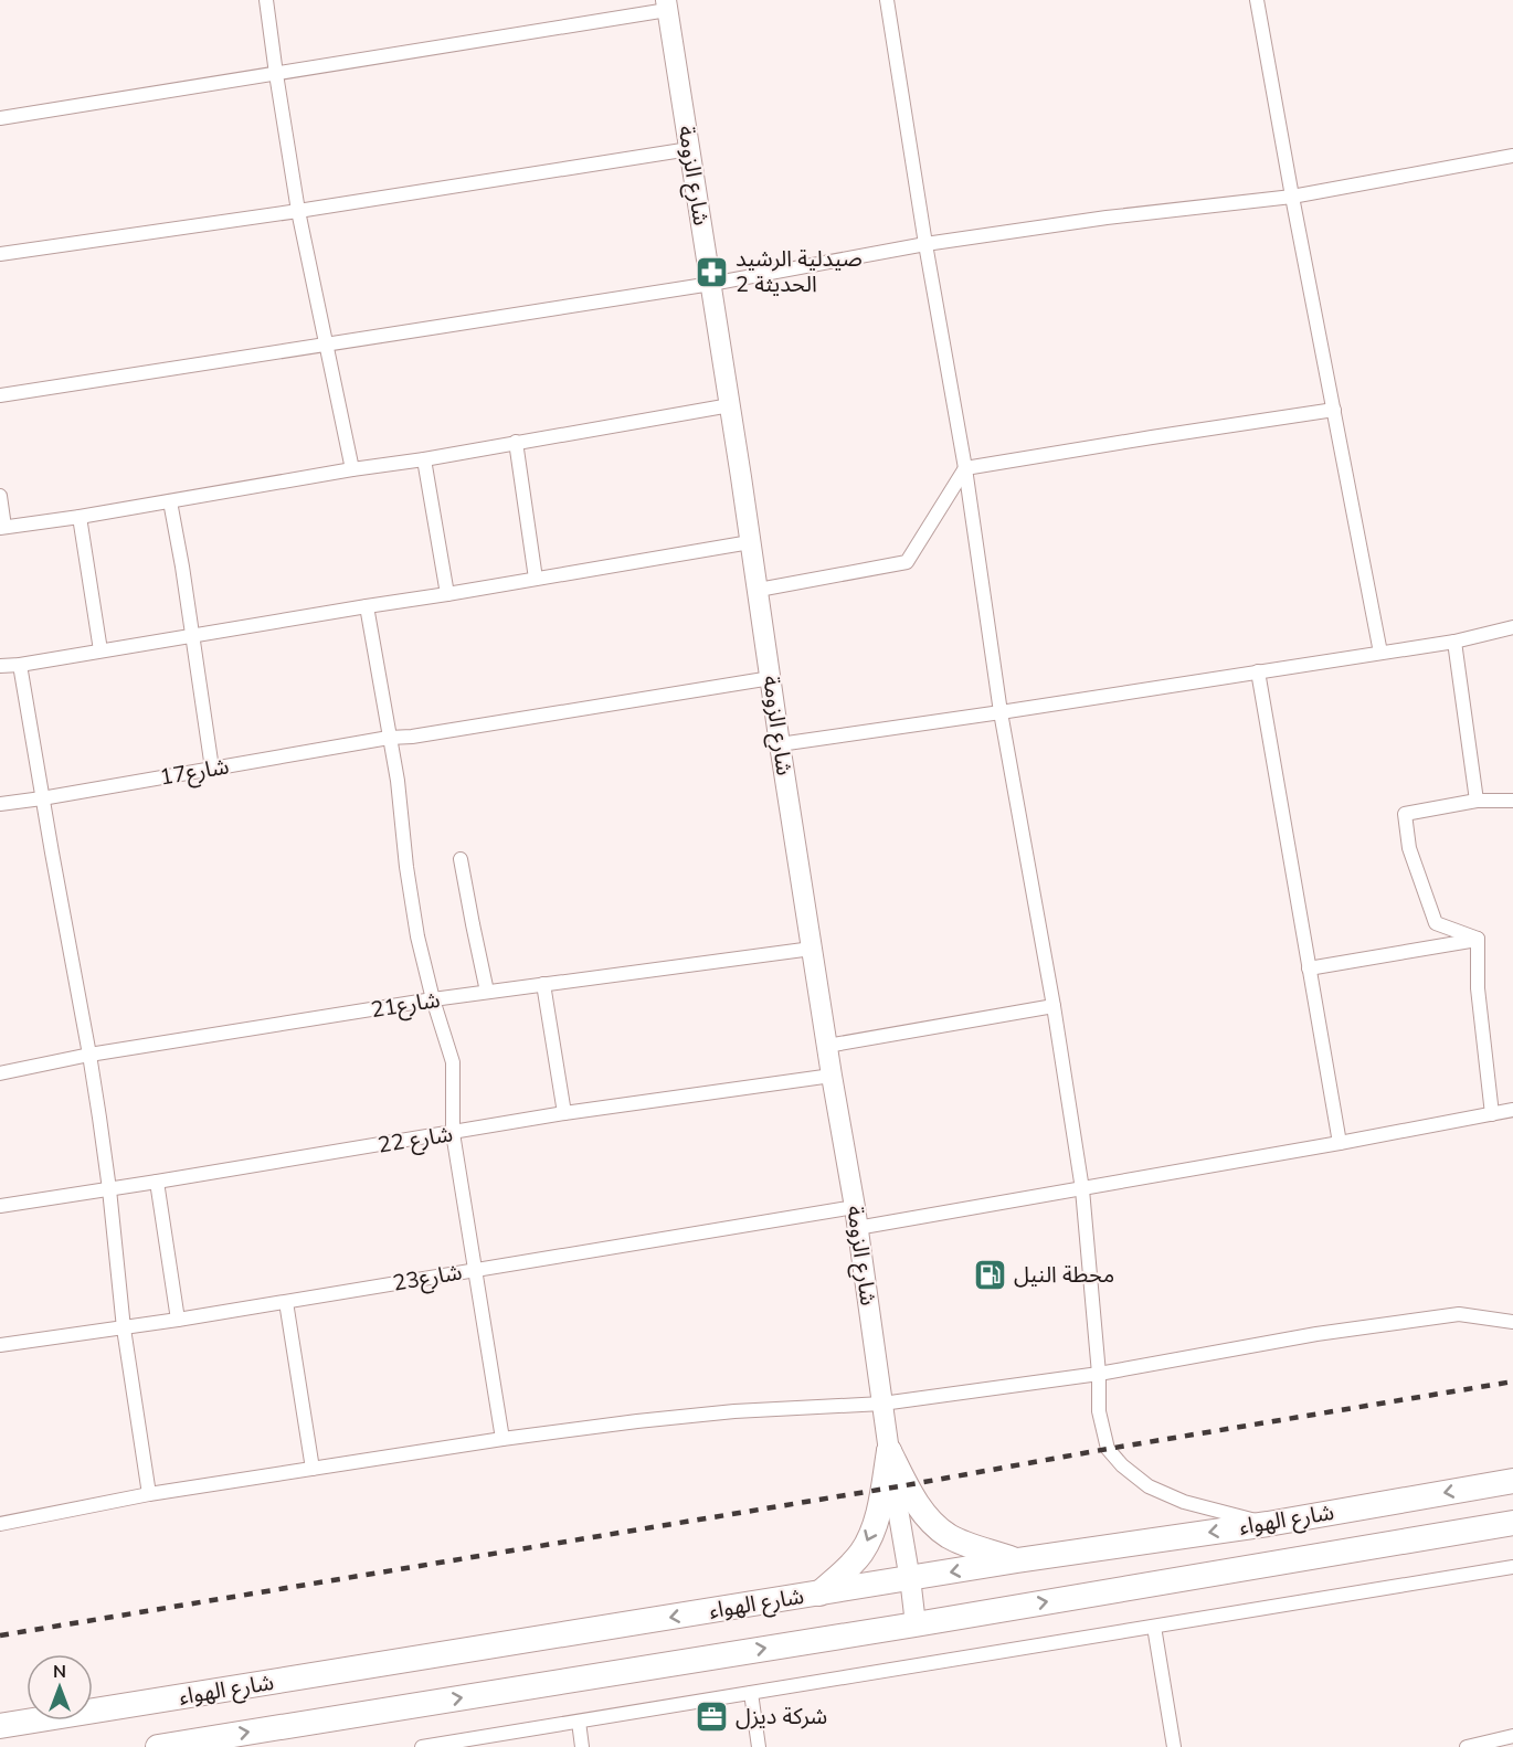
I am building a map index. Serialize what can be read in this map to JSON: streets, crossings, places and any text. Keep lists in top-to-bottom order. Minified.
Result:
{"streets":{"highway":["شارع الهواء"],"street":["شارع الزومة","شارع17","شارع21","شارع 22","شارع23"]},"crossings":[["شارع الزومة","شارع17"],["شارع الزومة","شارع21"],["شارع الزومة","شارع 22"],["شارع الزومة","شارع23"],["شارع الزومة","شارع الهواء"]],"places":{"pharmacy":["صيدلية الرشيد الحديثة 2"],"fuel station":["محطة النيل"],"office":["شركة ديزل"]},"north":"top"}
